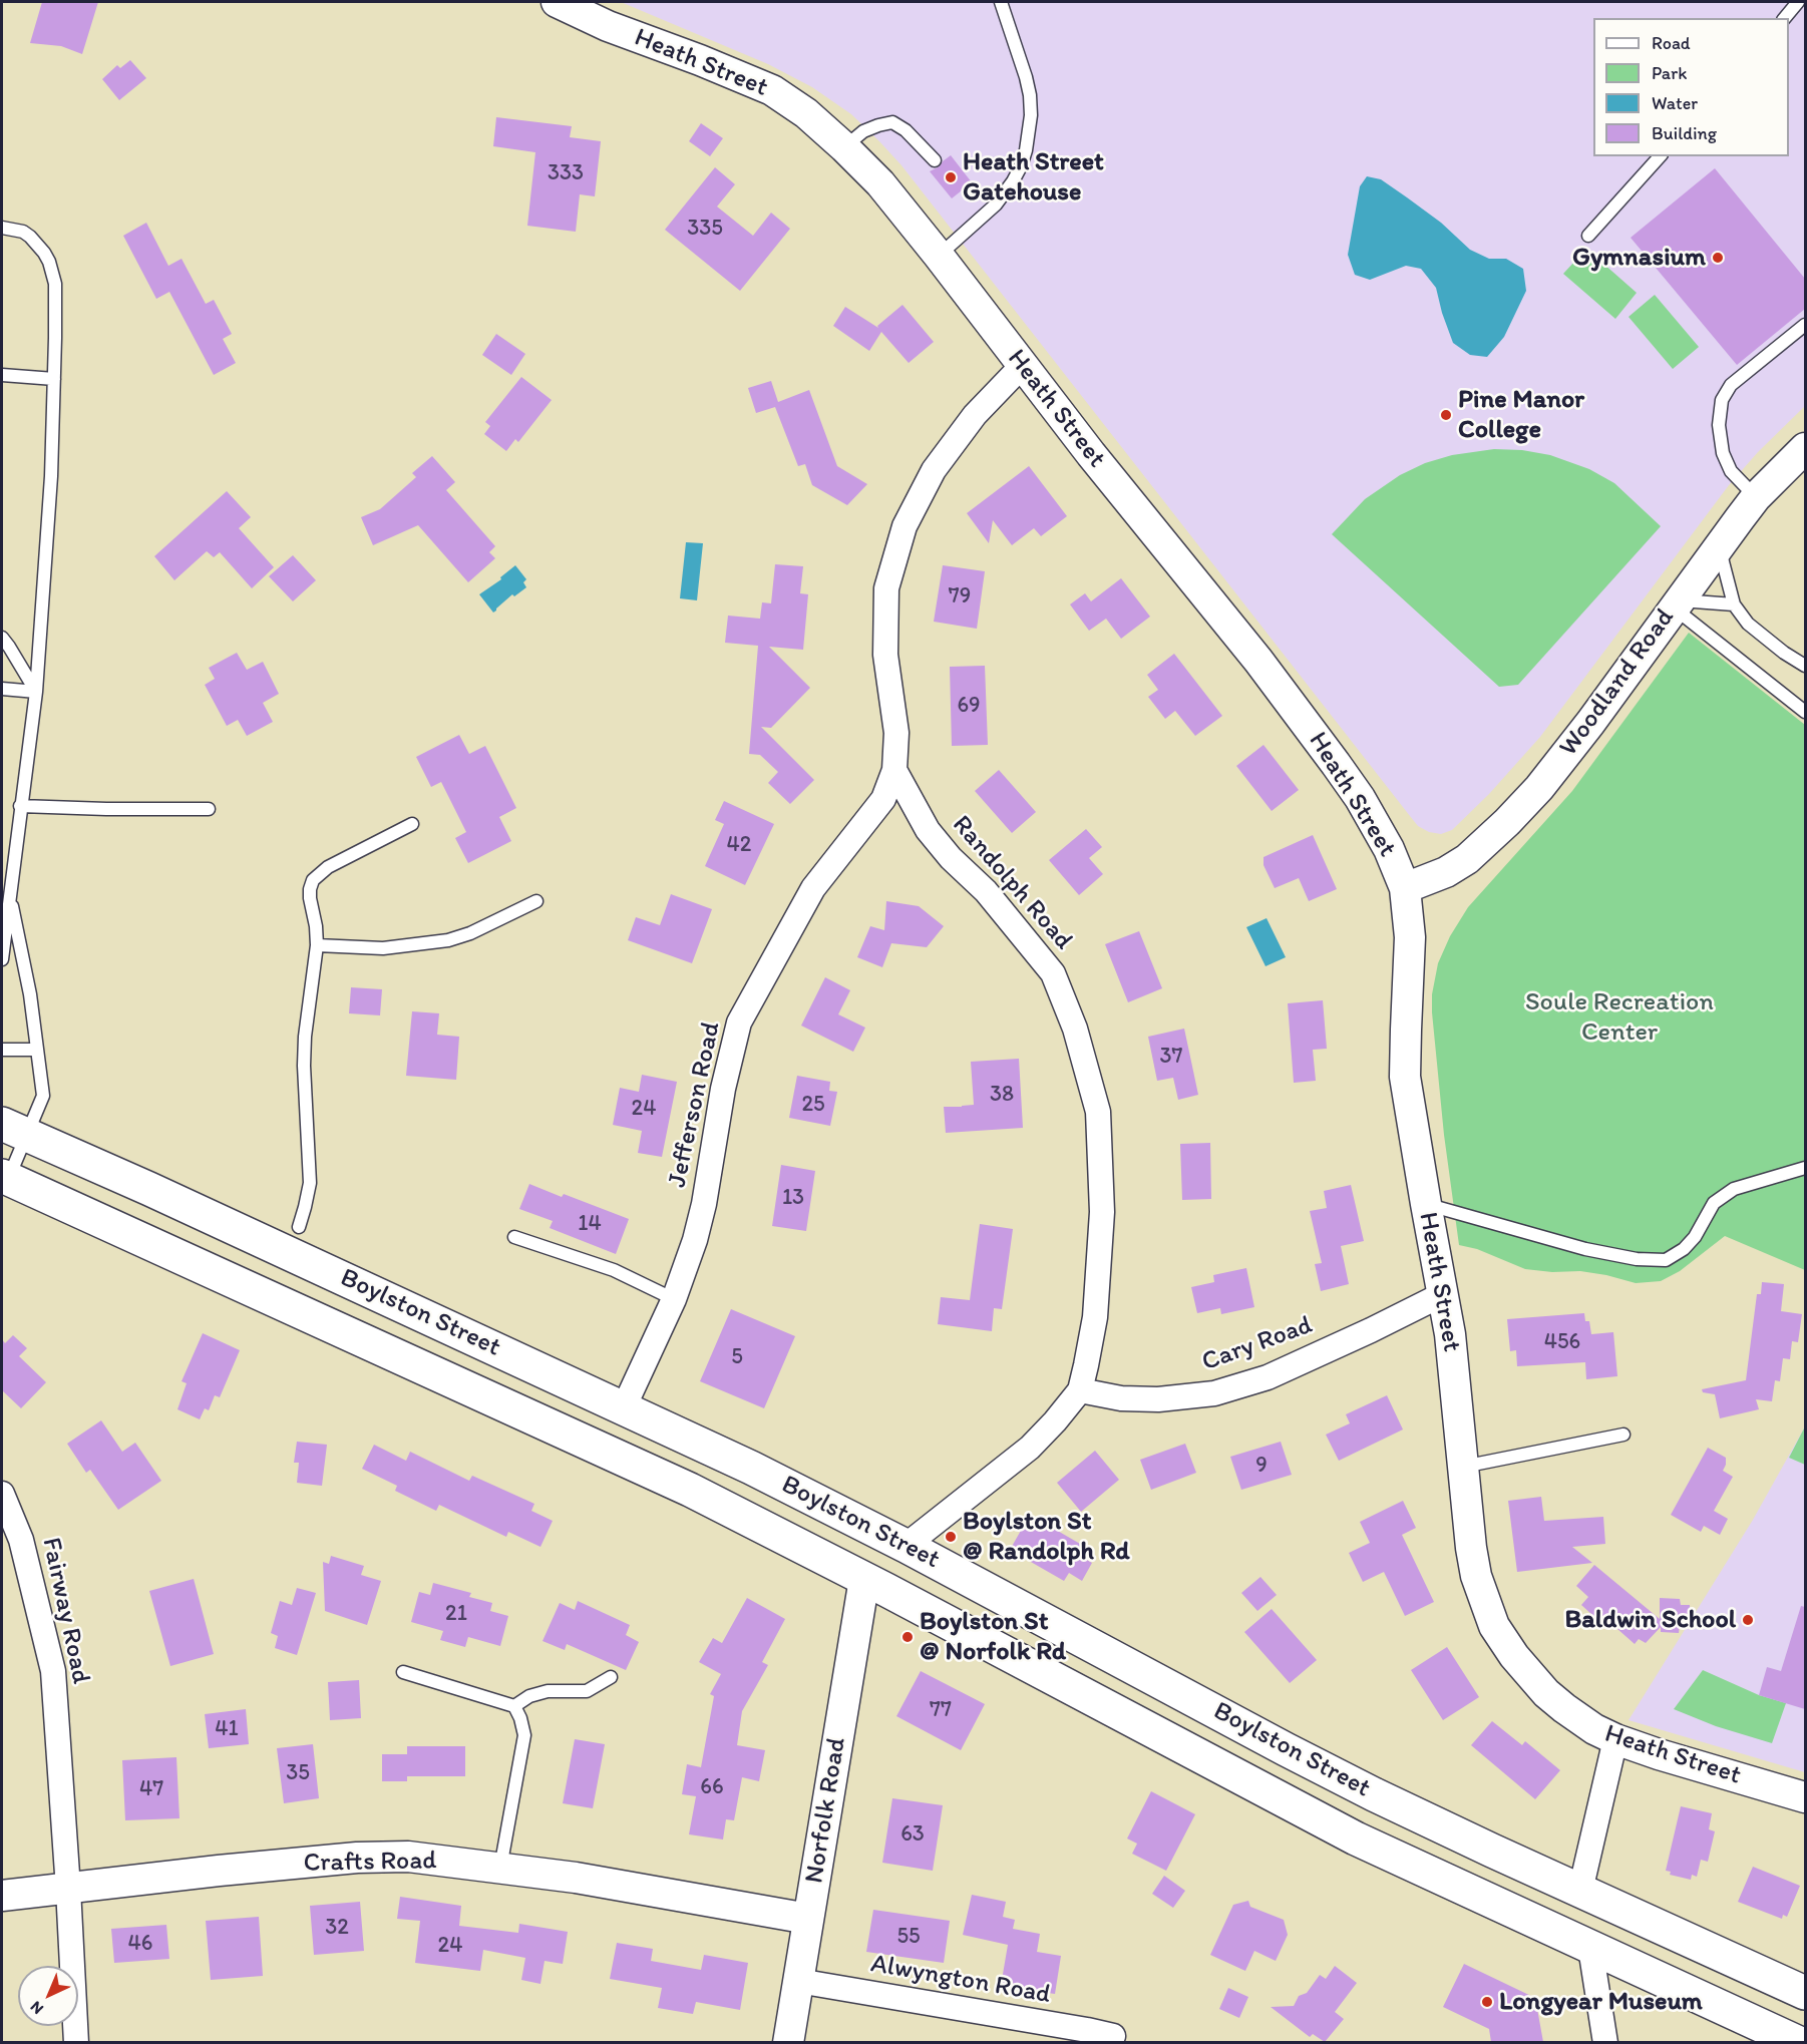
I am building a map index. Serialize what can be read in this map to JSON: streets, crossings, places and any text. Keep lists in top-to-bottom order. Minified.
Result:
{"streets":{"highway":["Boylston Street"],"street":["Heath Street","Woodland Road","Randolph Road","Jefferson Road","Cary Road","Fairway Road","Norfolk Road","Crafts Road","Alwyngton Road"]},"crossings":[["Heath Street","Woodland Road"],["Heath Street","Cary Road"],["Randolph Road","Jefferson Road"],["Randolph Road","Boylston Street"],["Randolph Road","Cary Road"],["Jefferson Road","Boylston Street"],["Boylston Street","Norfolk Road"],["Fairway Road","Crafts Road"],["Norfolk Road","Crafts Road"],["Norfolk Road","Alwyngton Road"]],"parks":["Soule Recreation Center"],"places":["Heath Street Gatehouse","Gymnasium","Pine Manor College","Boylston St @ Randolph Rd","Baldwin School","Boylston St @ Norfolk Rd","Longyear Museum"],"house_numbers":["333","335","79","69","42","37","38","25","24","13","14","456","5","9","21","77","41","35","66","47","63","32","55","46","24"],"legend":["Road","Park","Water","Building"],"north":"bottom left"}
